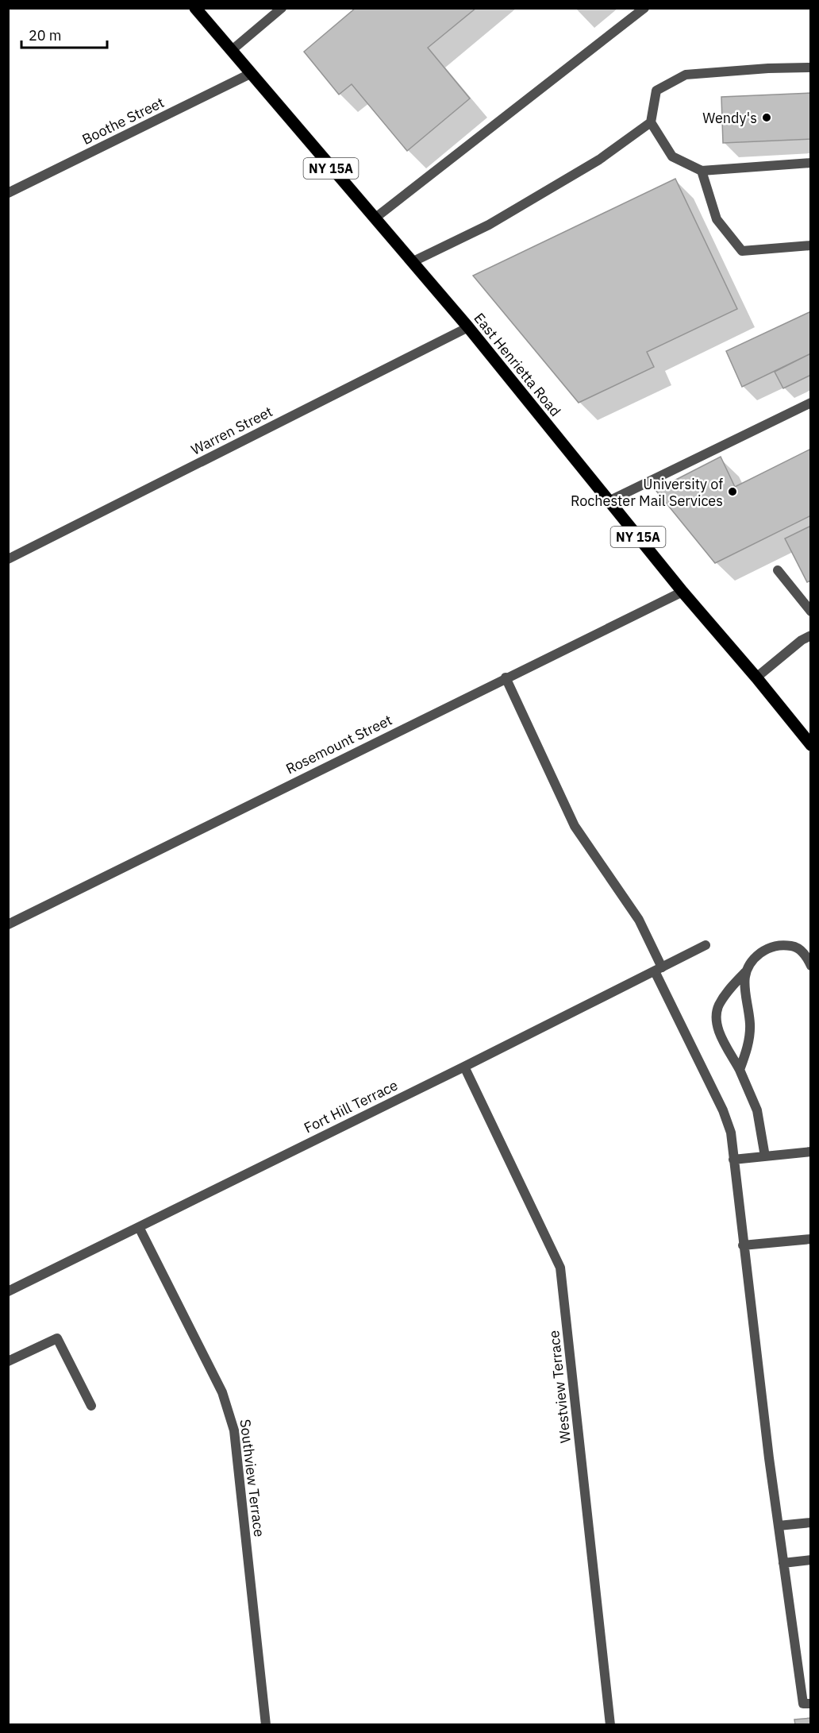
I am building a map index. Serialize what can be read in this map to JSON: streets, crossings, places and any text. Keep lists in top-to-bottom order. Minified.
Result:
{"streets":{"main road":["NY 15A","East Henrietta Road"],"street":["Boothe Street","Warren Street","Rosemount Street","Fort Hill Terrace","Westview Terrace","Southview Terrace"]},"crossings":[["Boothe Street","East Henrietta Road"],["East Henrietta Road","Warren Street"],["East Henrietta Road","Rosemount Street"],["Fort Hill Terrace","Westview Terrace"],["Fort Hill Terrace","Southview Terrace"]],"places":["Wendy's","University of Rochester Mail Services"],"scale_bar":"20 m"}
